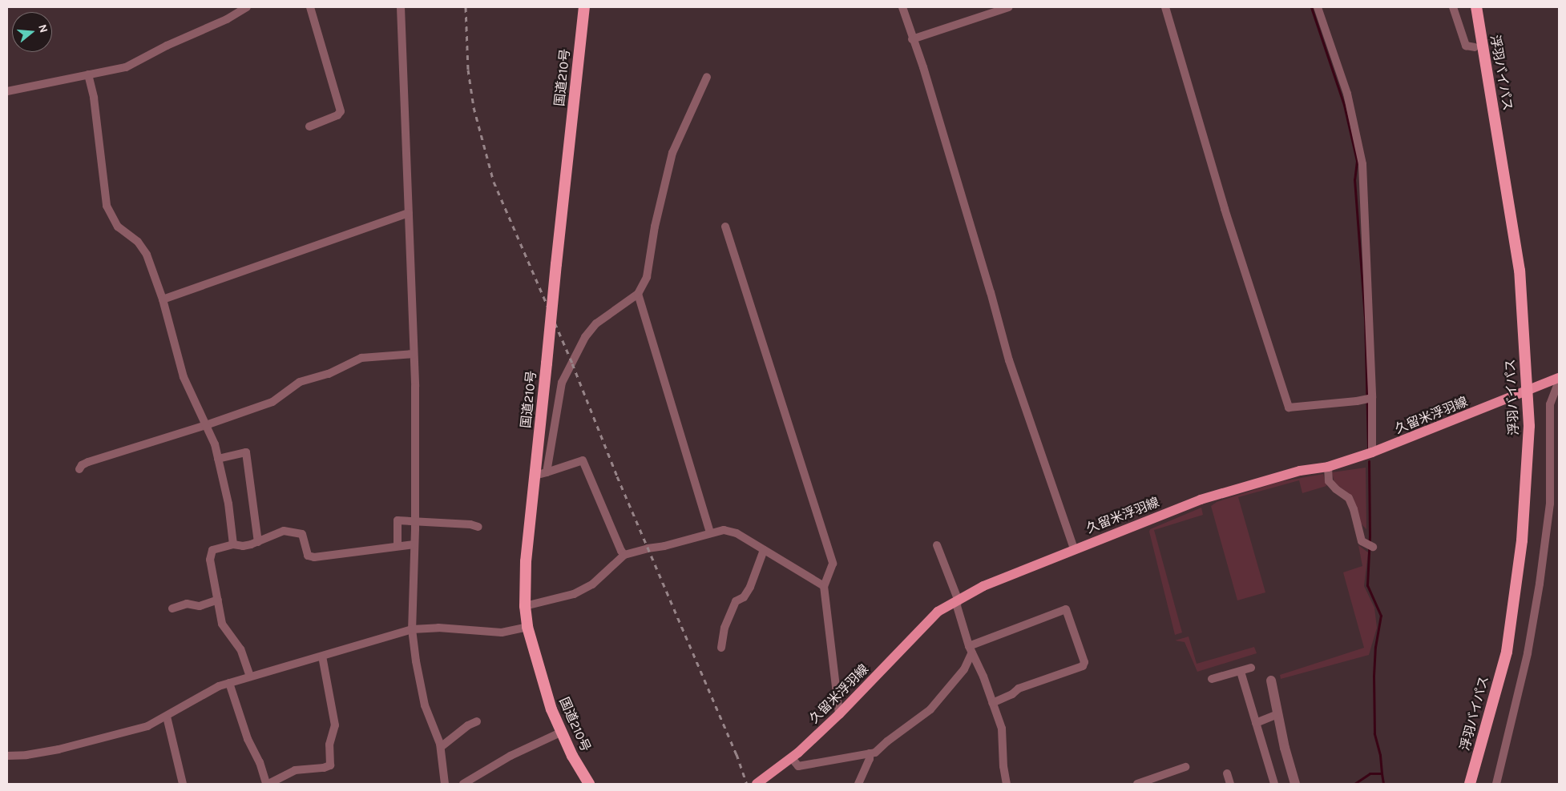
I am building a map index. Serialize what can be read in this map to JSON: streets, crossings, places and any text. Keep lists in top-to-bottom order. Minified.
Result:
{"streets":{"highway":["浮羽バイパス","国道210号"],"main road":["久留米浮羽線"]},"crossings":[["浮羽バイパス","久留米浮羽線"]],"north":"right"}
